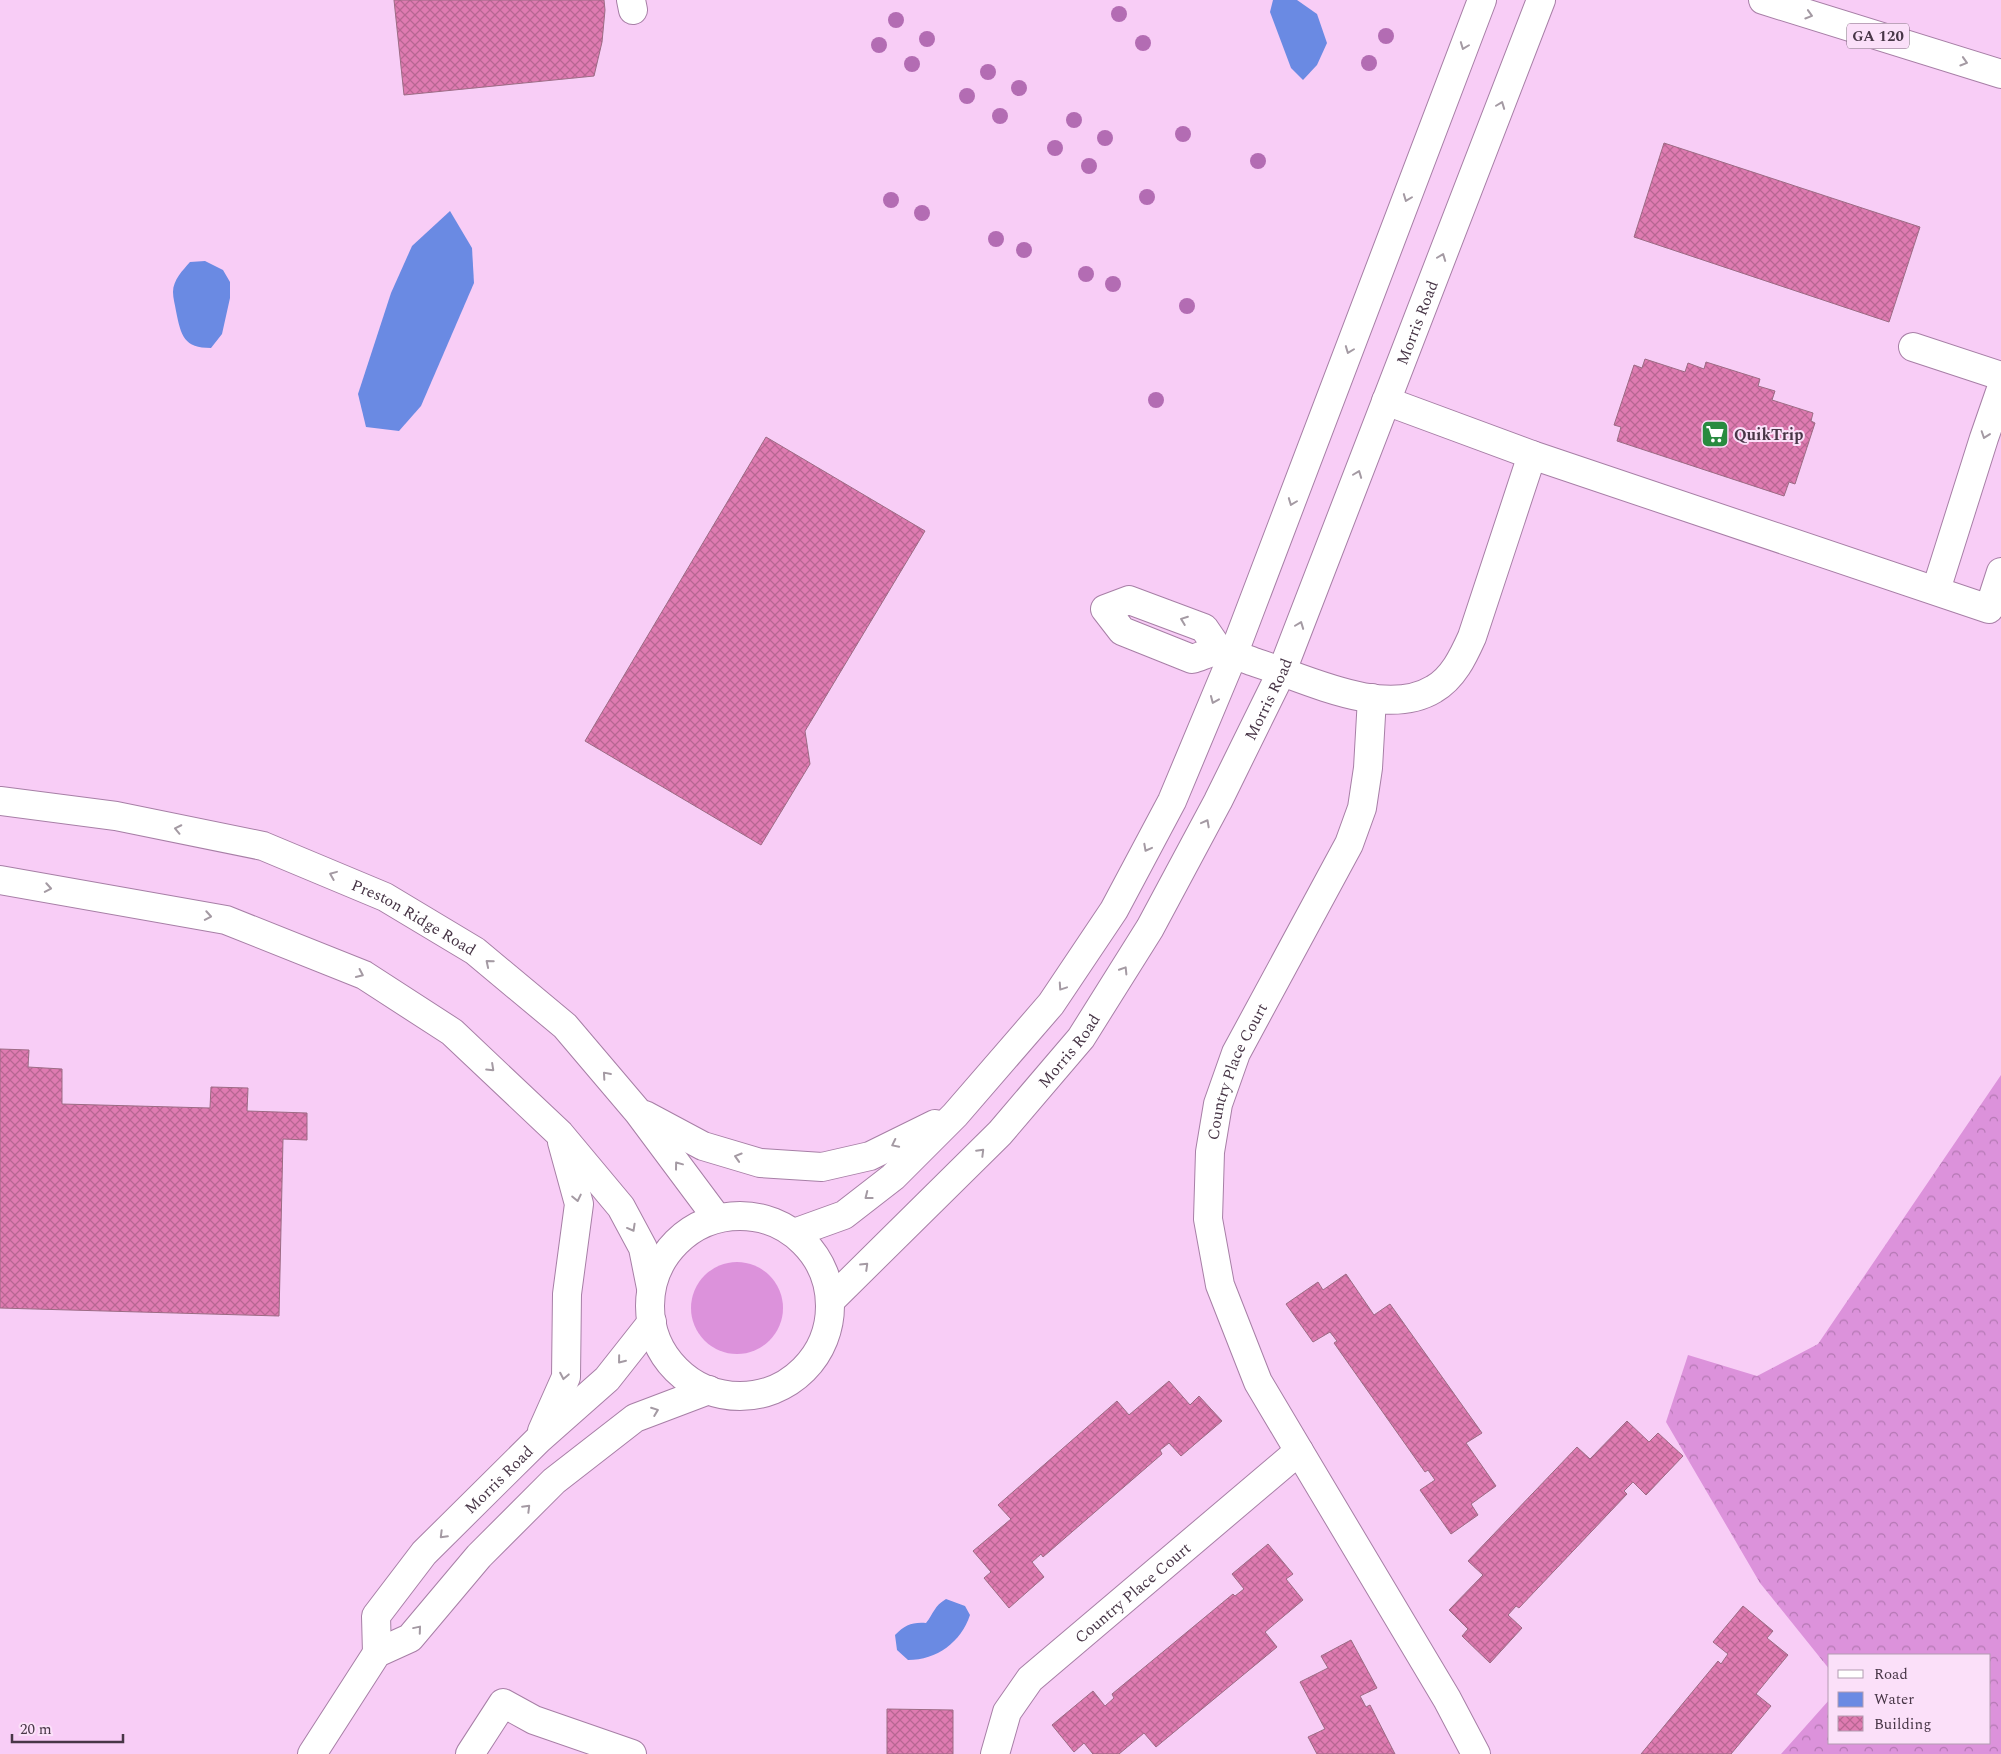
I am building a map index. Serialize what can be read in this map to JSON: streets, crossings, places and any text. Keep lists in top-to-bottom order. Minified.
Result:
{"streets":{"main road":["GA 120","Morris Road","Preston Ridge Road","Country Place Court"]},"places":{"supermarket":["QuikTrip"]},"legend":["Road","Water","Building"],"scale_bar":"20 m"}
